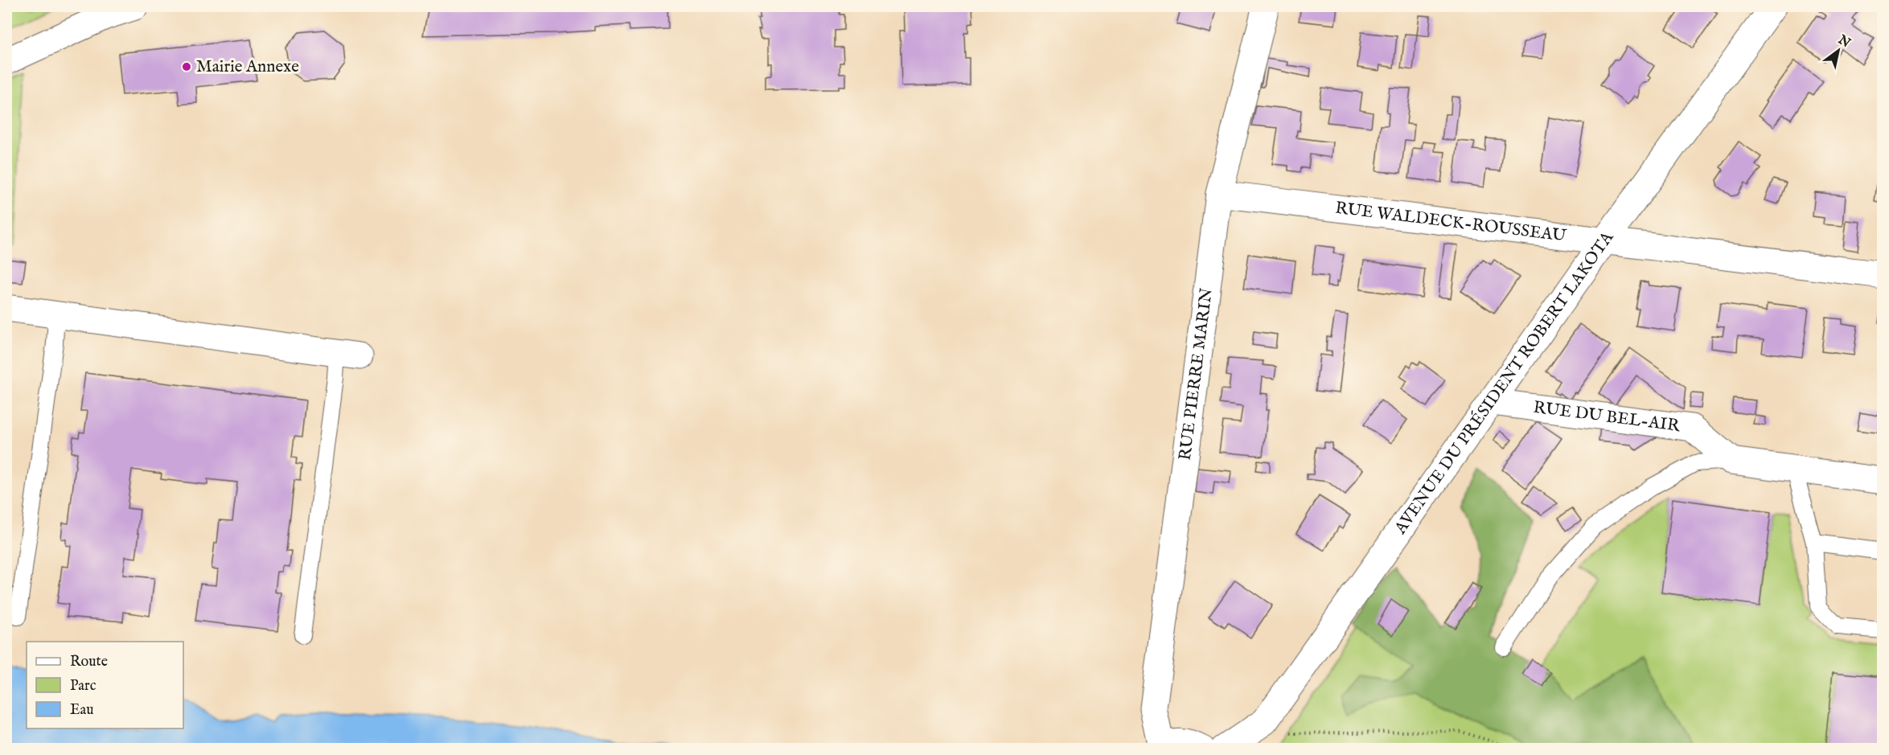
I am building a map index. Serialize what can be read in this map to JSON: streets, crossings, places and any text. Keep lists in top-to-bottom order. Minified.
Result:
{"streets":{"street":["RUE WALDECK-ROUSSEAU","RUE PIERRE MARIN","AVENUE DU PRÉSIDENT ROBERT LAKOTA","RUE DU BEL-AIR"]},"crossings":[["RUE WALDECK-ROUSSEAU","RUE PIERRE MARIN"],["RUE WALDECK-ROUSSEAU","AVENUE DU PRÉSIDENT ROBERT LAKOTA"],["AVENUE DU PRÉSIDENT ROBERT LAKOTA","RUE DU BEL-AIR"]],"places":["Mairie Annexe"],"legend":["Route","Parc","Eau"],"north":"top right"}
